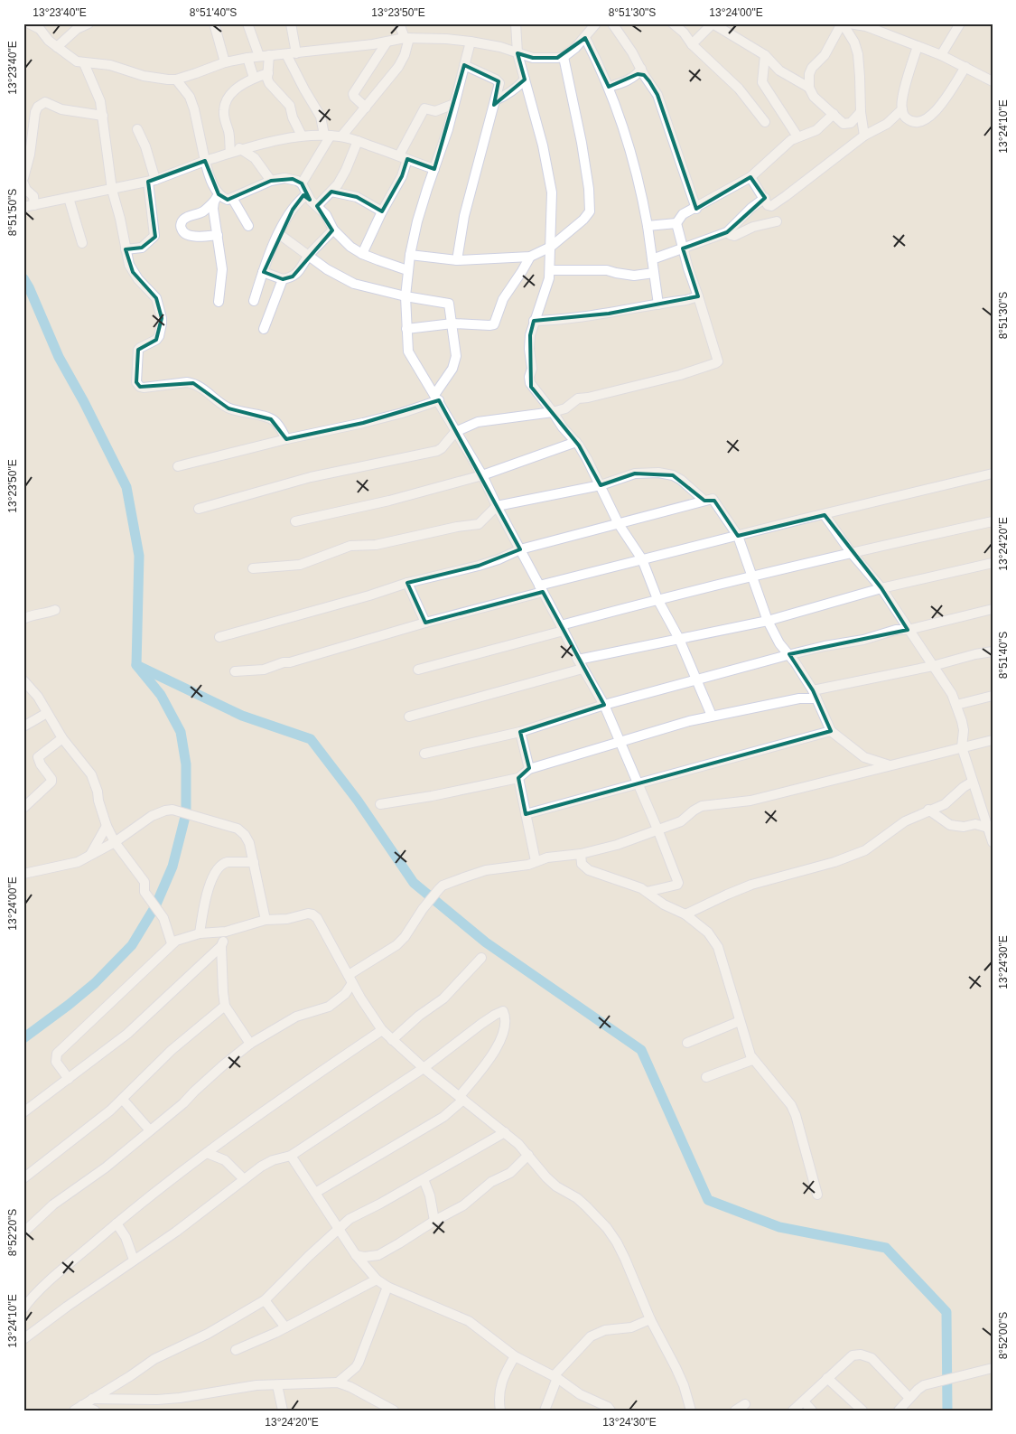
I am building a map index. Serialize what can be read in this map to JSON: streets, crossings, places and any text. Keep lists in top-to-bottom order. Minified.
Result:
{"coordinates":["13°23'40\"E","8°51'40\"S","13°23'50\"E","8°51'30\"S","13°24'00\"E","13°24'10\"E","8°51'50\"S","13°24'20\"E","13°24'30\"E","8°52'20\"S","8°52'00\"S"]}
